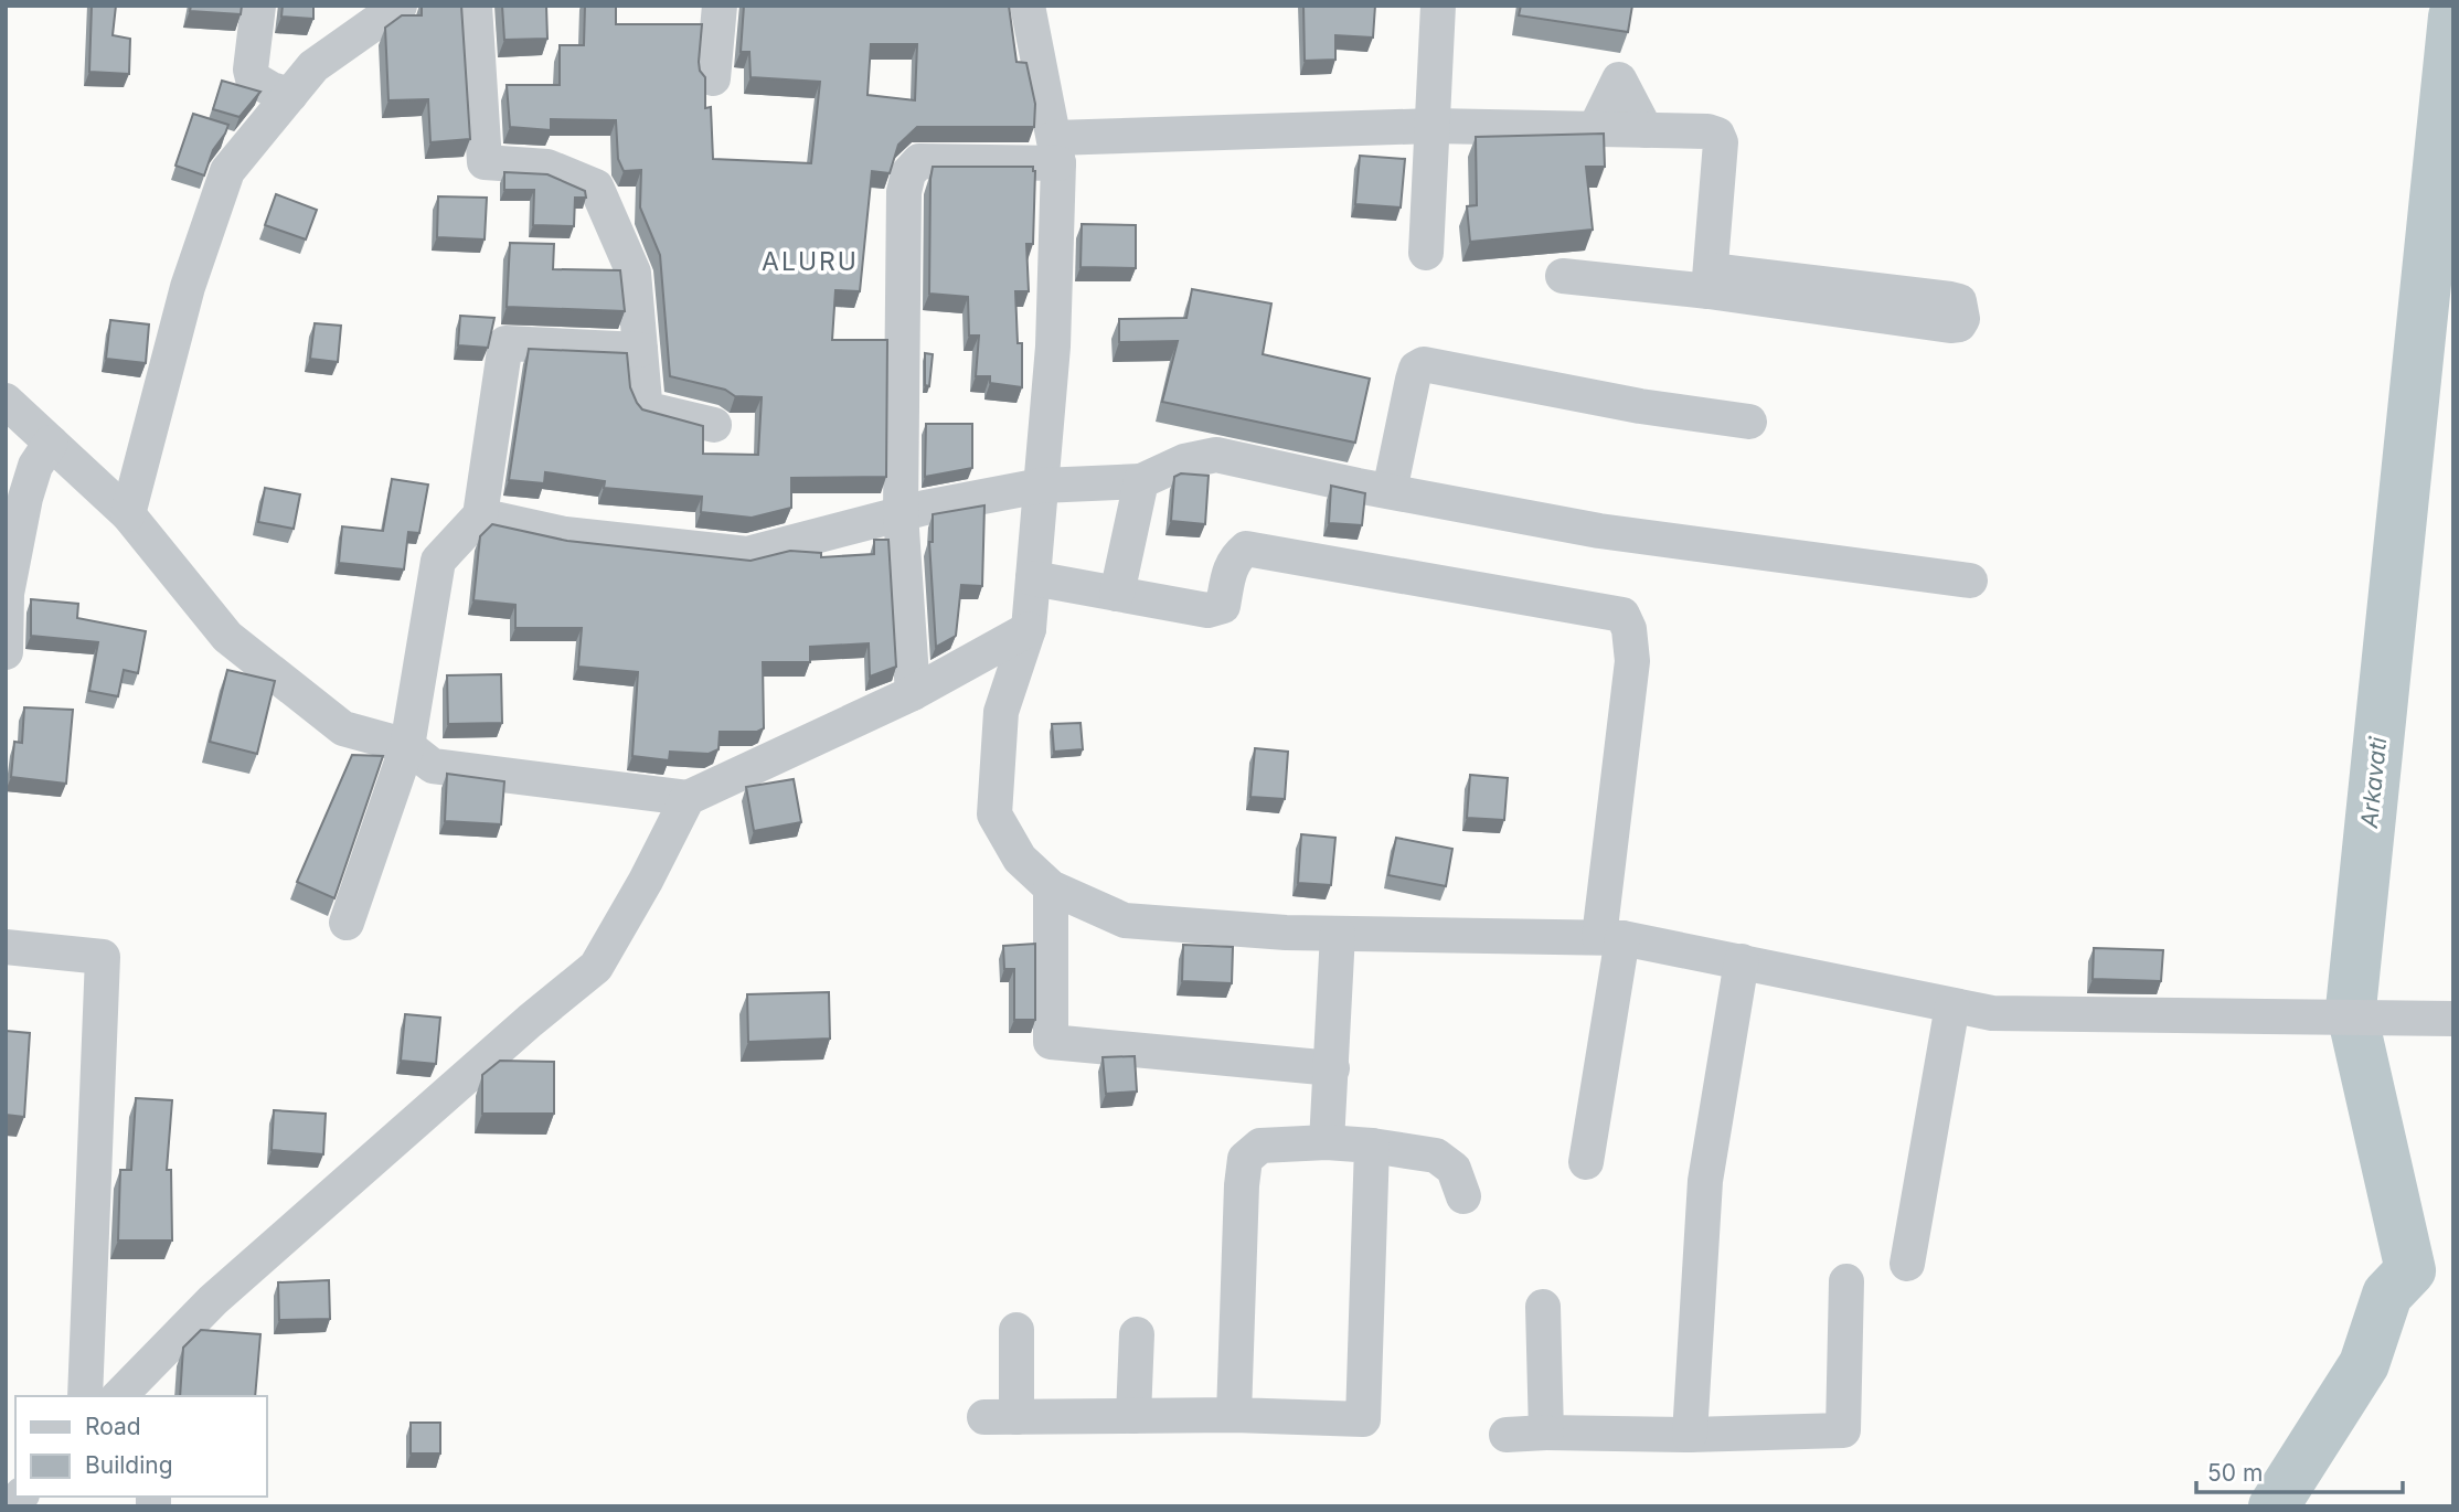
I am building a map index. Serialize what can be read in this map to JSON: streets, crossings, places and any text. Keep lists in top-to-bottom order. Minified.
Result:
{"districts":["ALURU"],"water":["Arkavati"],"legend":["Road","Building"],"scale_bar":"50 m"}
